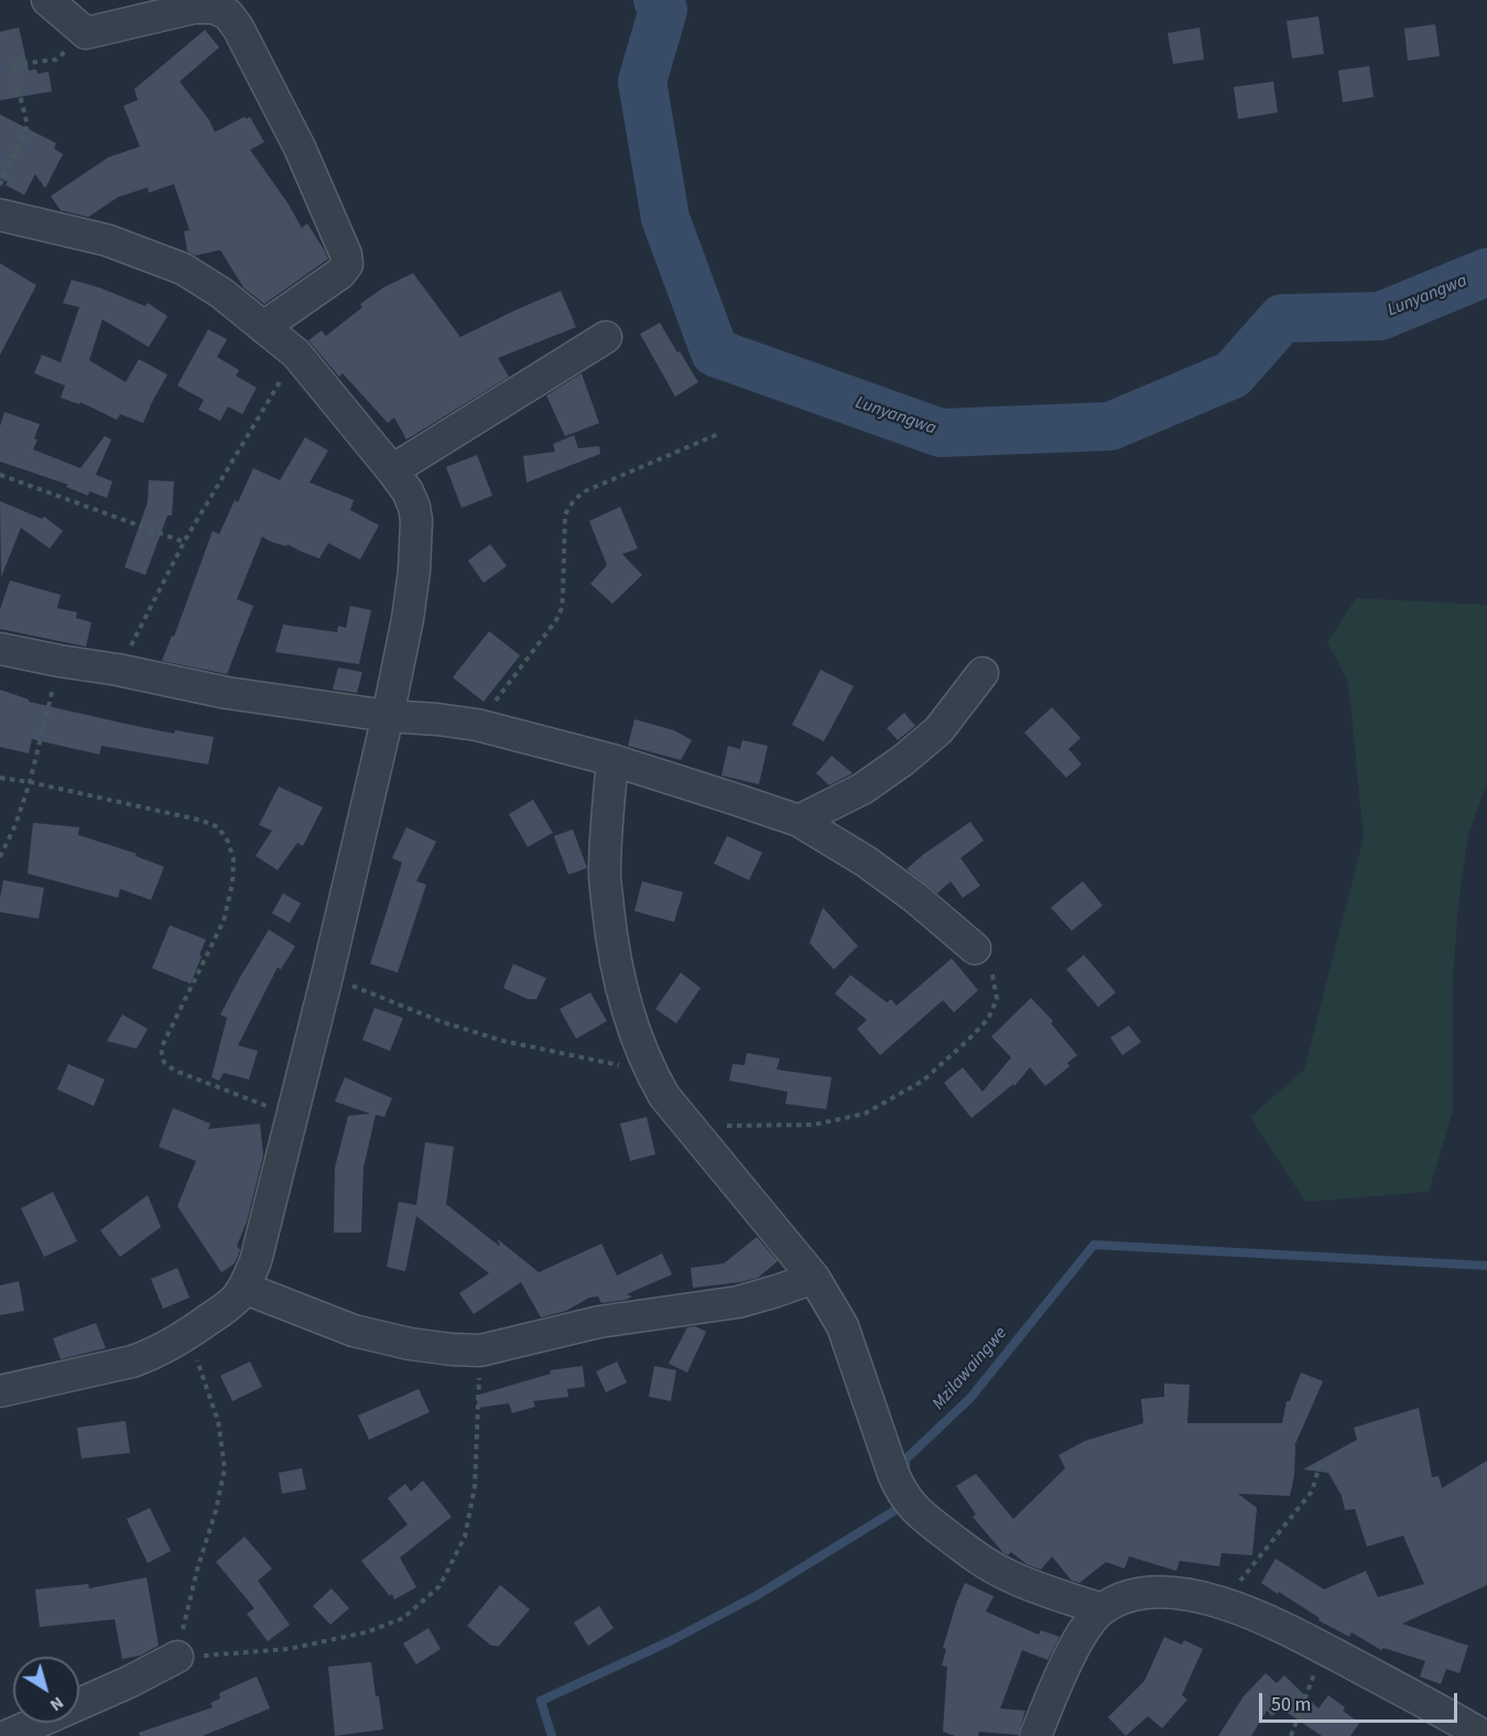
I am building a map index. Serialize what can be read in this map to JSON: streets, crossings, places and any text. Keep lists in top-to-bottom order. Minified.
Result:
{"water":["Lunyangwa","Mzilawaingwe"],"scale_bar":"50 m","north":"bottom right"}
